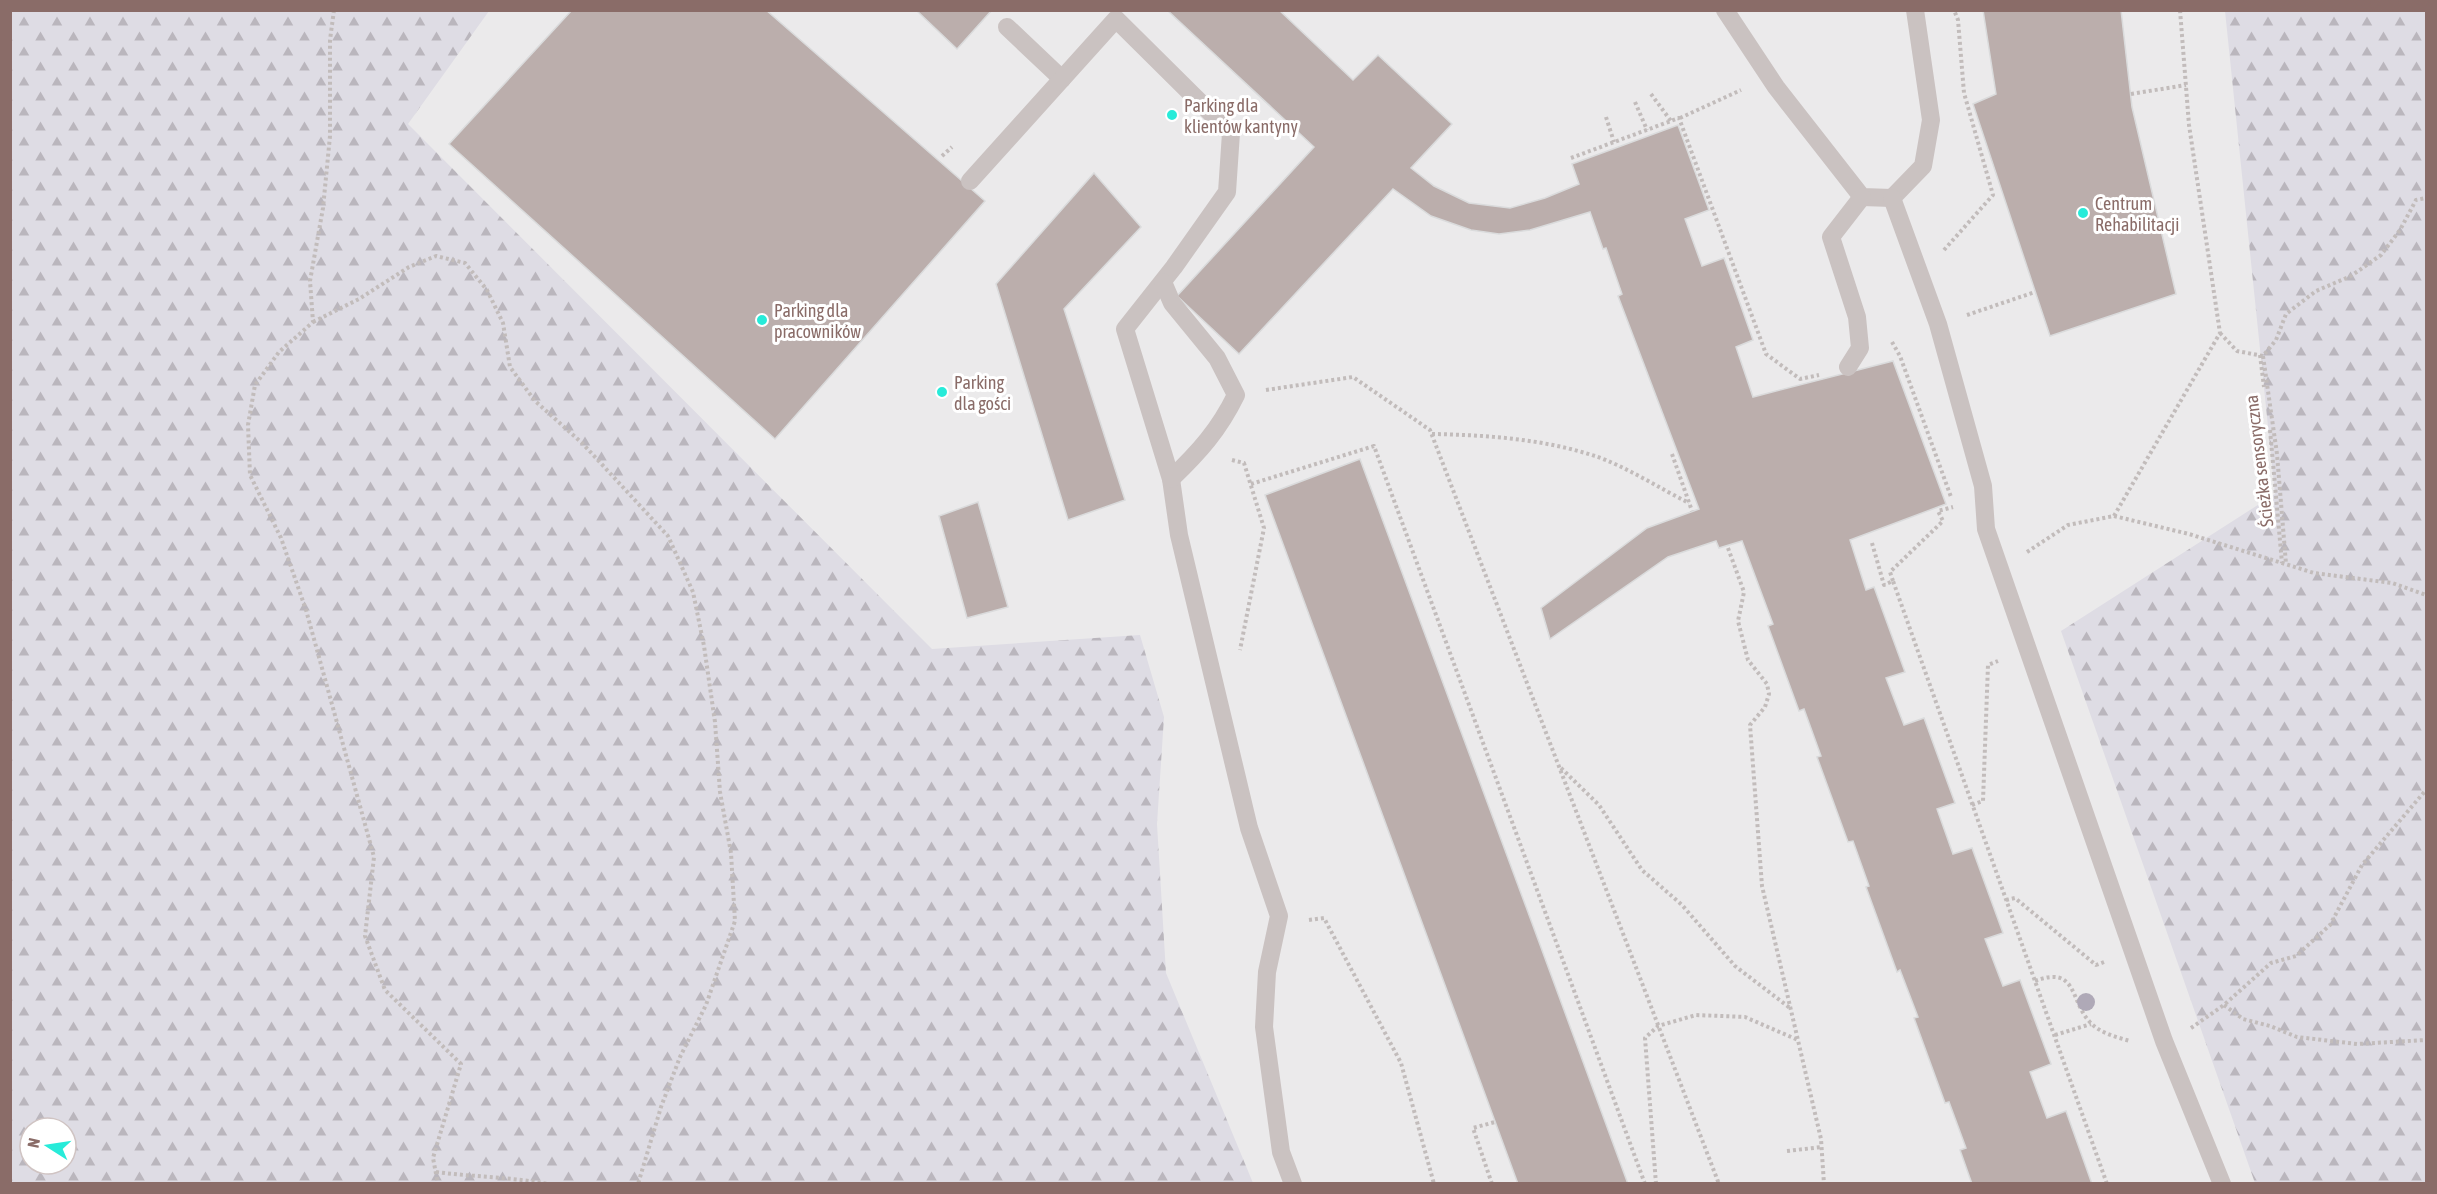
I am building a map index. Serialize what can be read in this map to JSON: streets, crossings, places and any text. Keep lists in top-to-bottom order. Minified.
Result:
{"streets":{"path":["Ścieżka sensoryczna"]},"places":["Parking dla klientów kantyny","Centrum Rehabilitacji","Parking dla pracowników","Parking dla gości"],"north":"left"}
